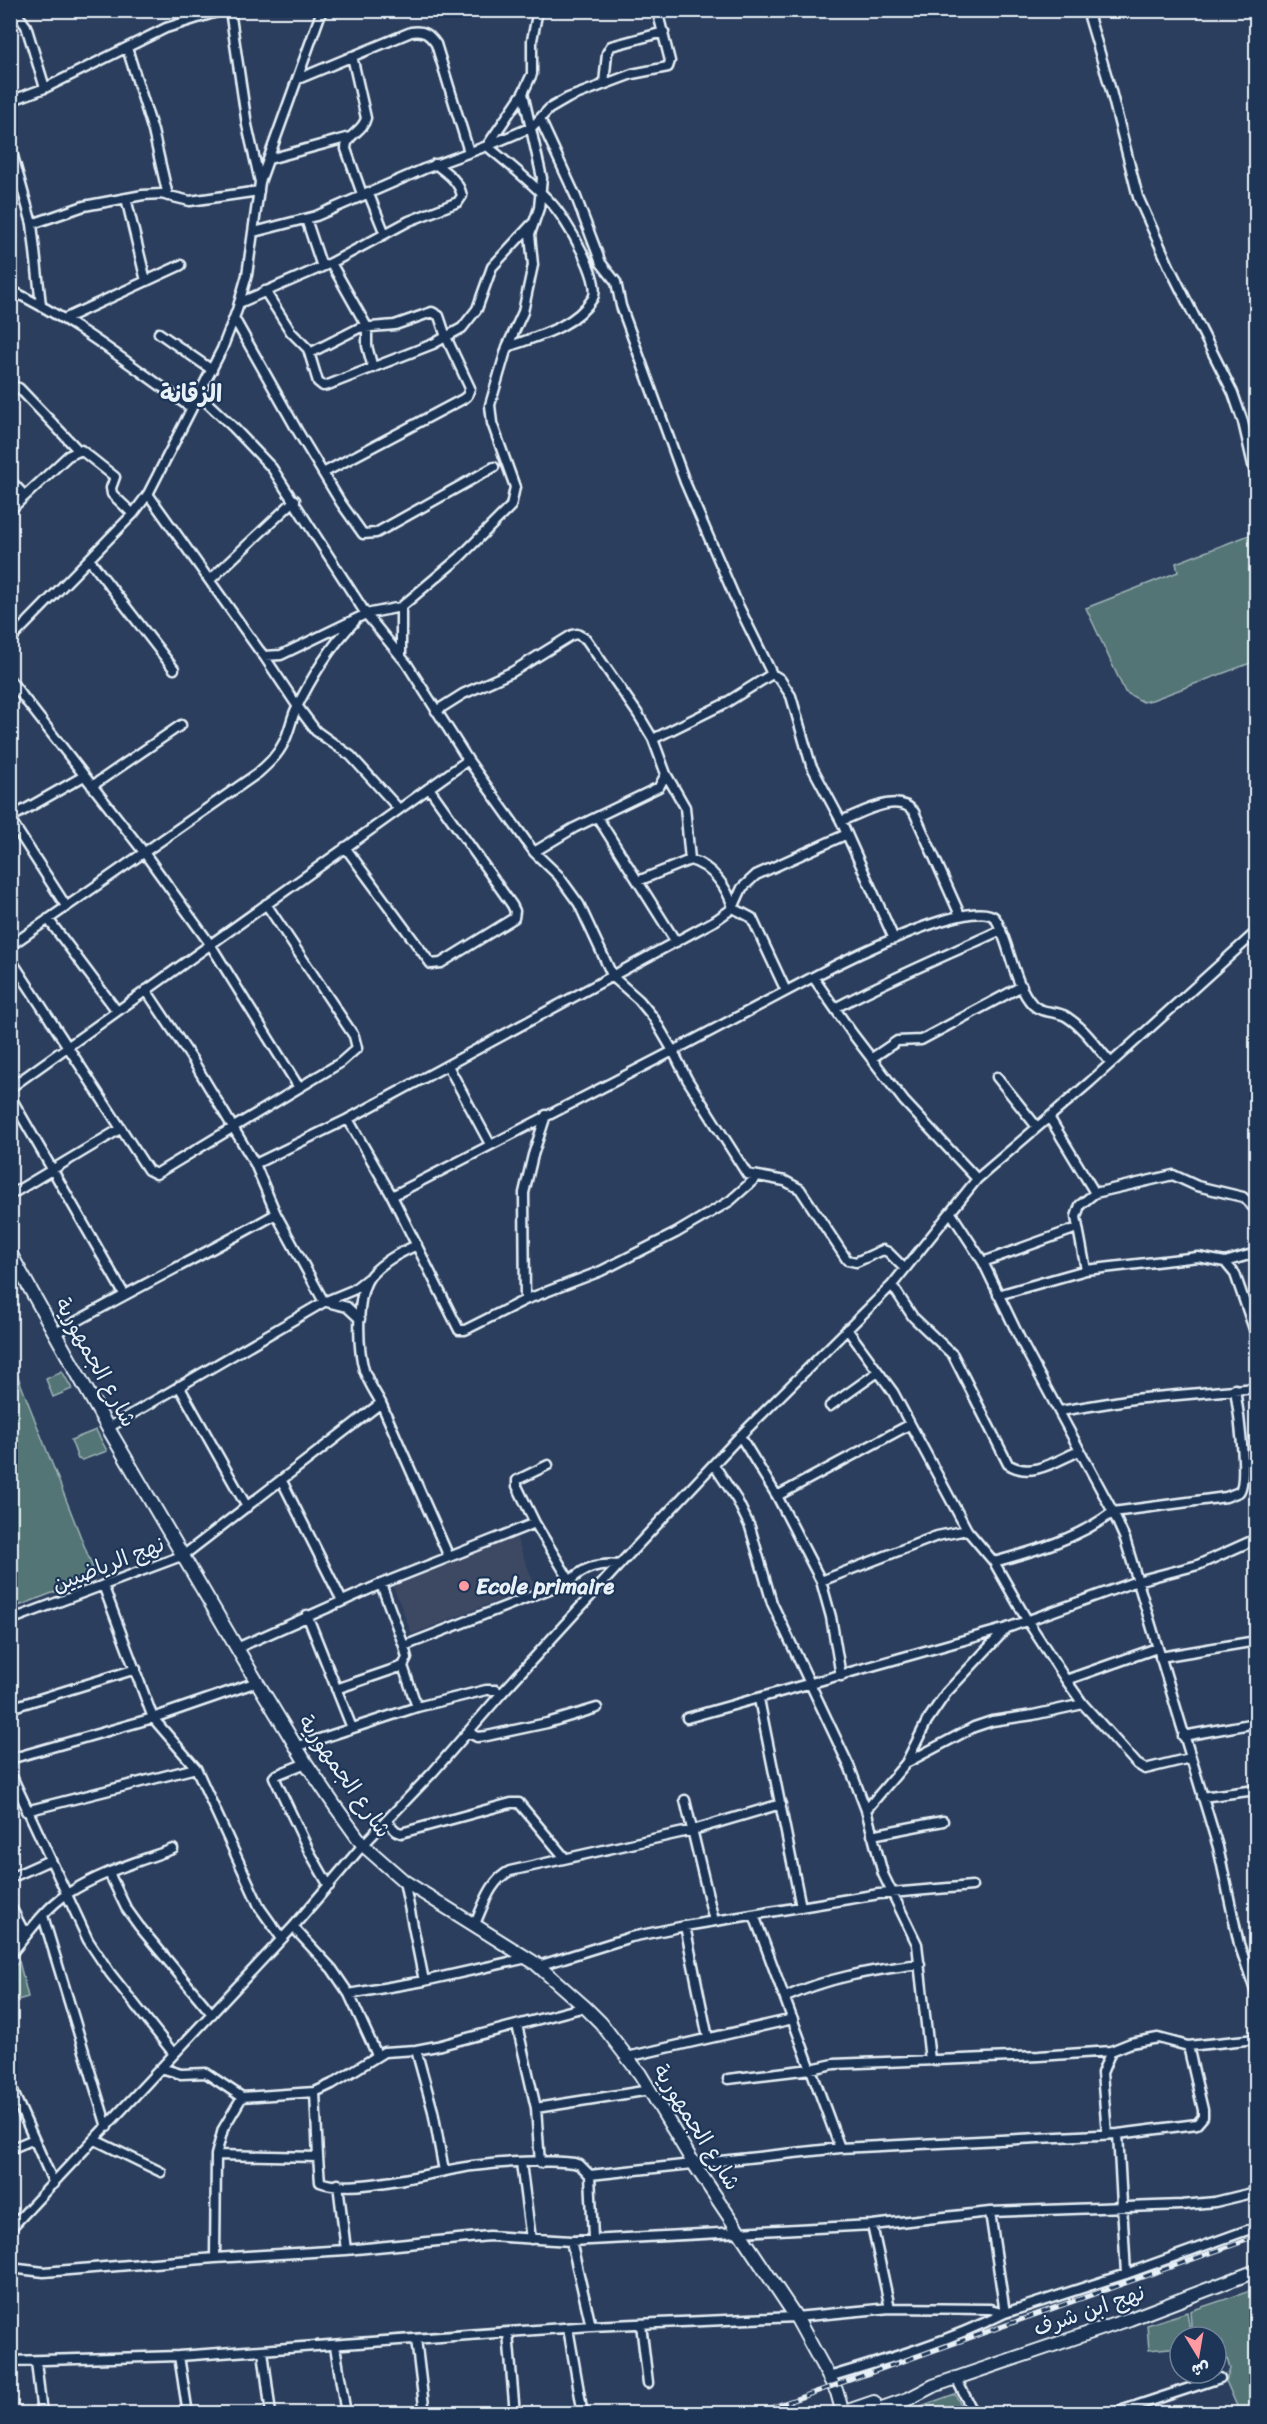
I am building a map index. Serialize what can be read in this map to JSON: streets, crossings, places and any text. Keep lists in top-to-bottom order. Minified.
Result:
{"streets":{"main road":["شارع الجمهورية","نهج ابن شرف"],"street":["نهج الرياضيين"]},"crossings":[["شارع الجمهورية","نهج الرياضيين"],["شارع الجمهورية","نهج ابن شرف"]],"districts":["الزقانة"],"places":["Ecole primaire"],"north":"bottom"}
